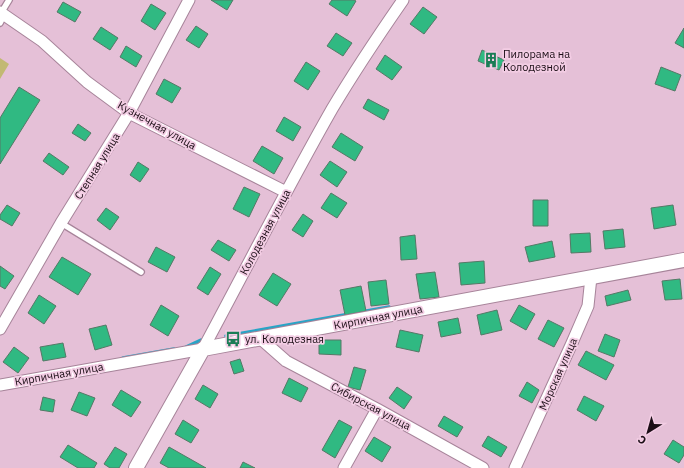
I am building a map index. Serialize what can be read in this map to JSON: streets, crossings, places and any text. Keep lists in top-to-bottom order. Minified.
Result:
{"streets":{"street":["Кузнечная улица","Степная улица","Колодезная улица","Кирпичная улица","Морская улица","Сибирская улица"]},"crossings":[["Кузнечная улица","Степная улица"],["Кузнечная улица","Колодезная улица"],["Колодезная улица","Кирпичная улица"],["Кирпичная улица","Морская улица"],["Кирпичная улица","Сибирская улица"]],"places":{"building":["Пилорама на Колодезной"],"bus stop":["ул. Колодезная"]},"north":"bottom left"}
